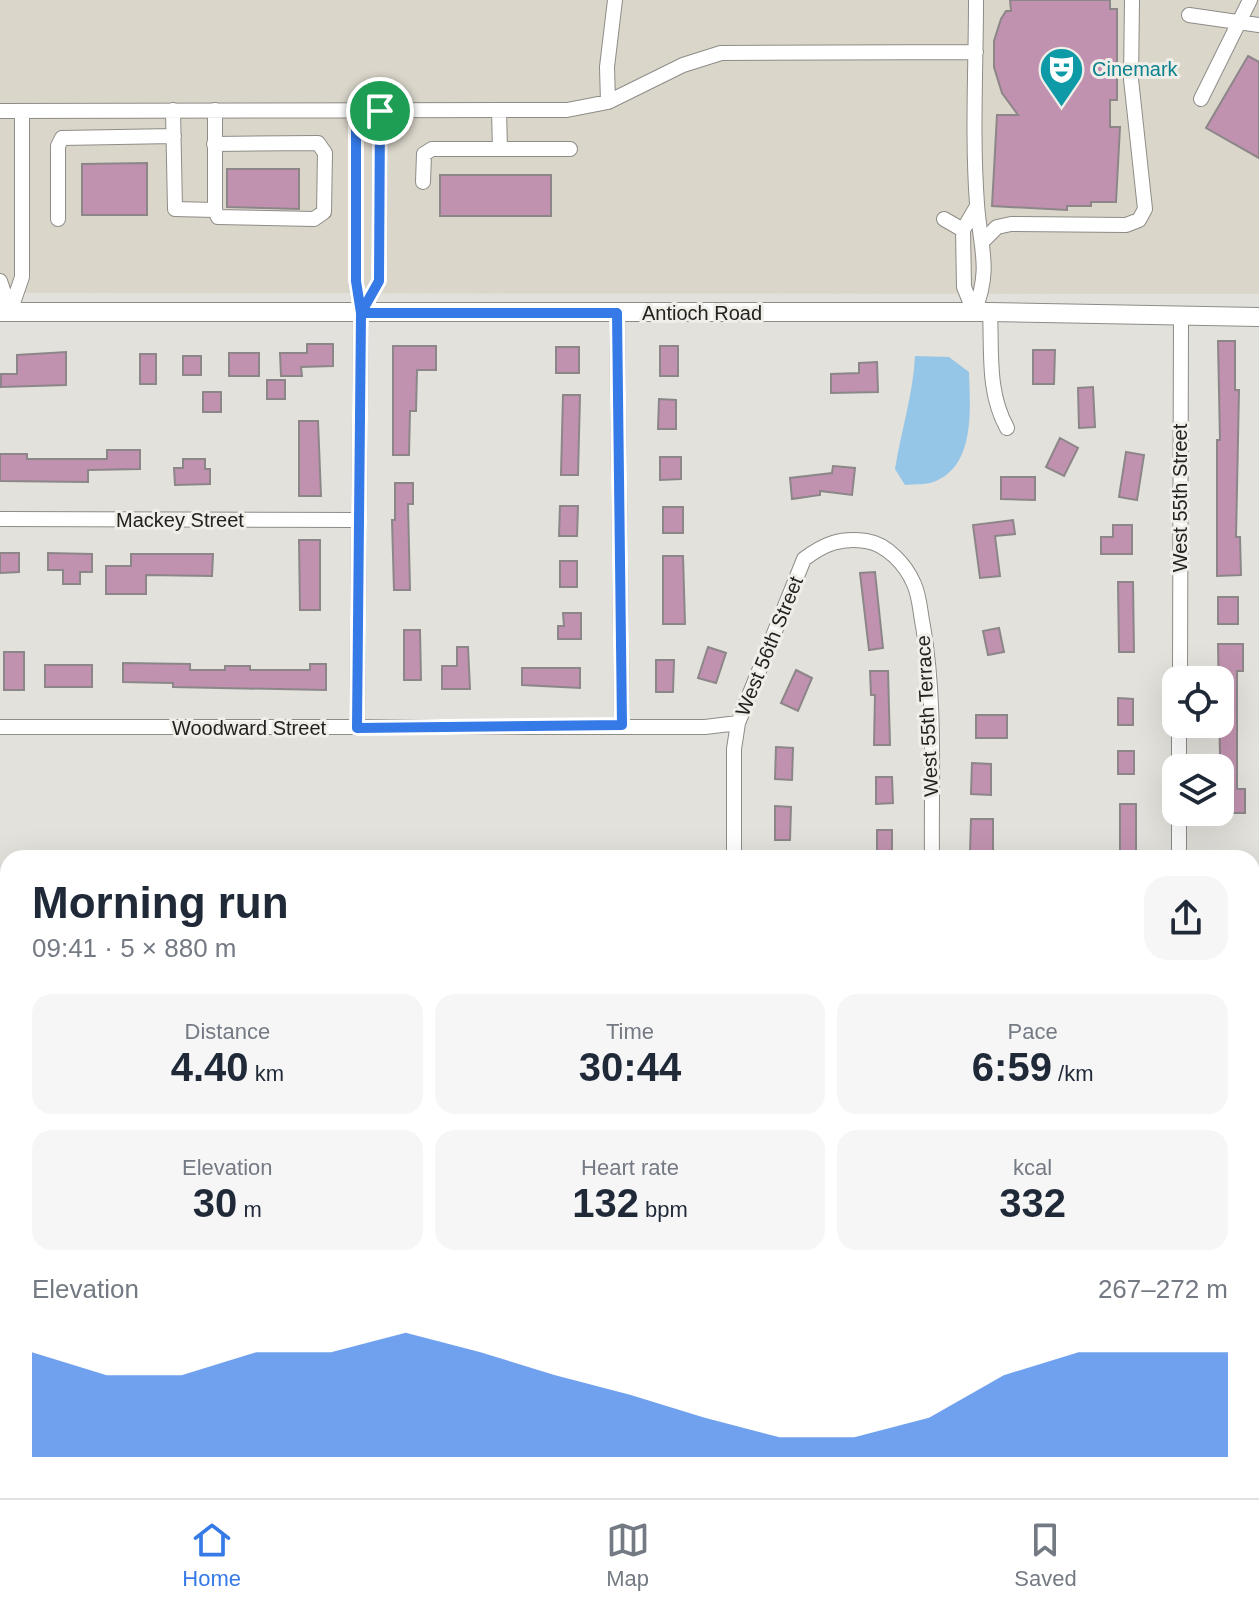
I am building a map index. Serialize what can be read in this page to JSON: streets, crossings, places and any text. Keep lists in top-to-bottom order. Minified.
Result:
{"streets":{"main road":["Antioch Road"],"street":["West 55th Street","Mackey Street","West 56th Street","West 55th Terrace","Woodward Street"]},"crossings":[["Antioch Road","West 55th Street"],["West 56th Street","West 55th Terrace"],["West 56th Street","Woodward Street"]],"places":{"theatre":["Cinemark"]},"page":{"heading":["Morning run","09:41 · 5 × 880 m"],"stats":[["Distance","4.40 km"],["Time","30:44"],["Pace","6:59 /km"],["Elevation","30 m"],["Heart rate","132 bpm"],["kcal","332"]],"chart":["Elevation","267–272 m"],"tabs":["Home","Map","Saved"]}}
